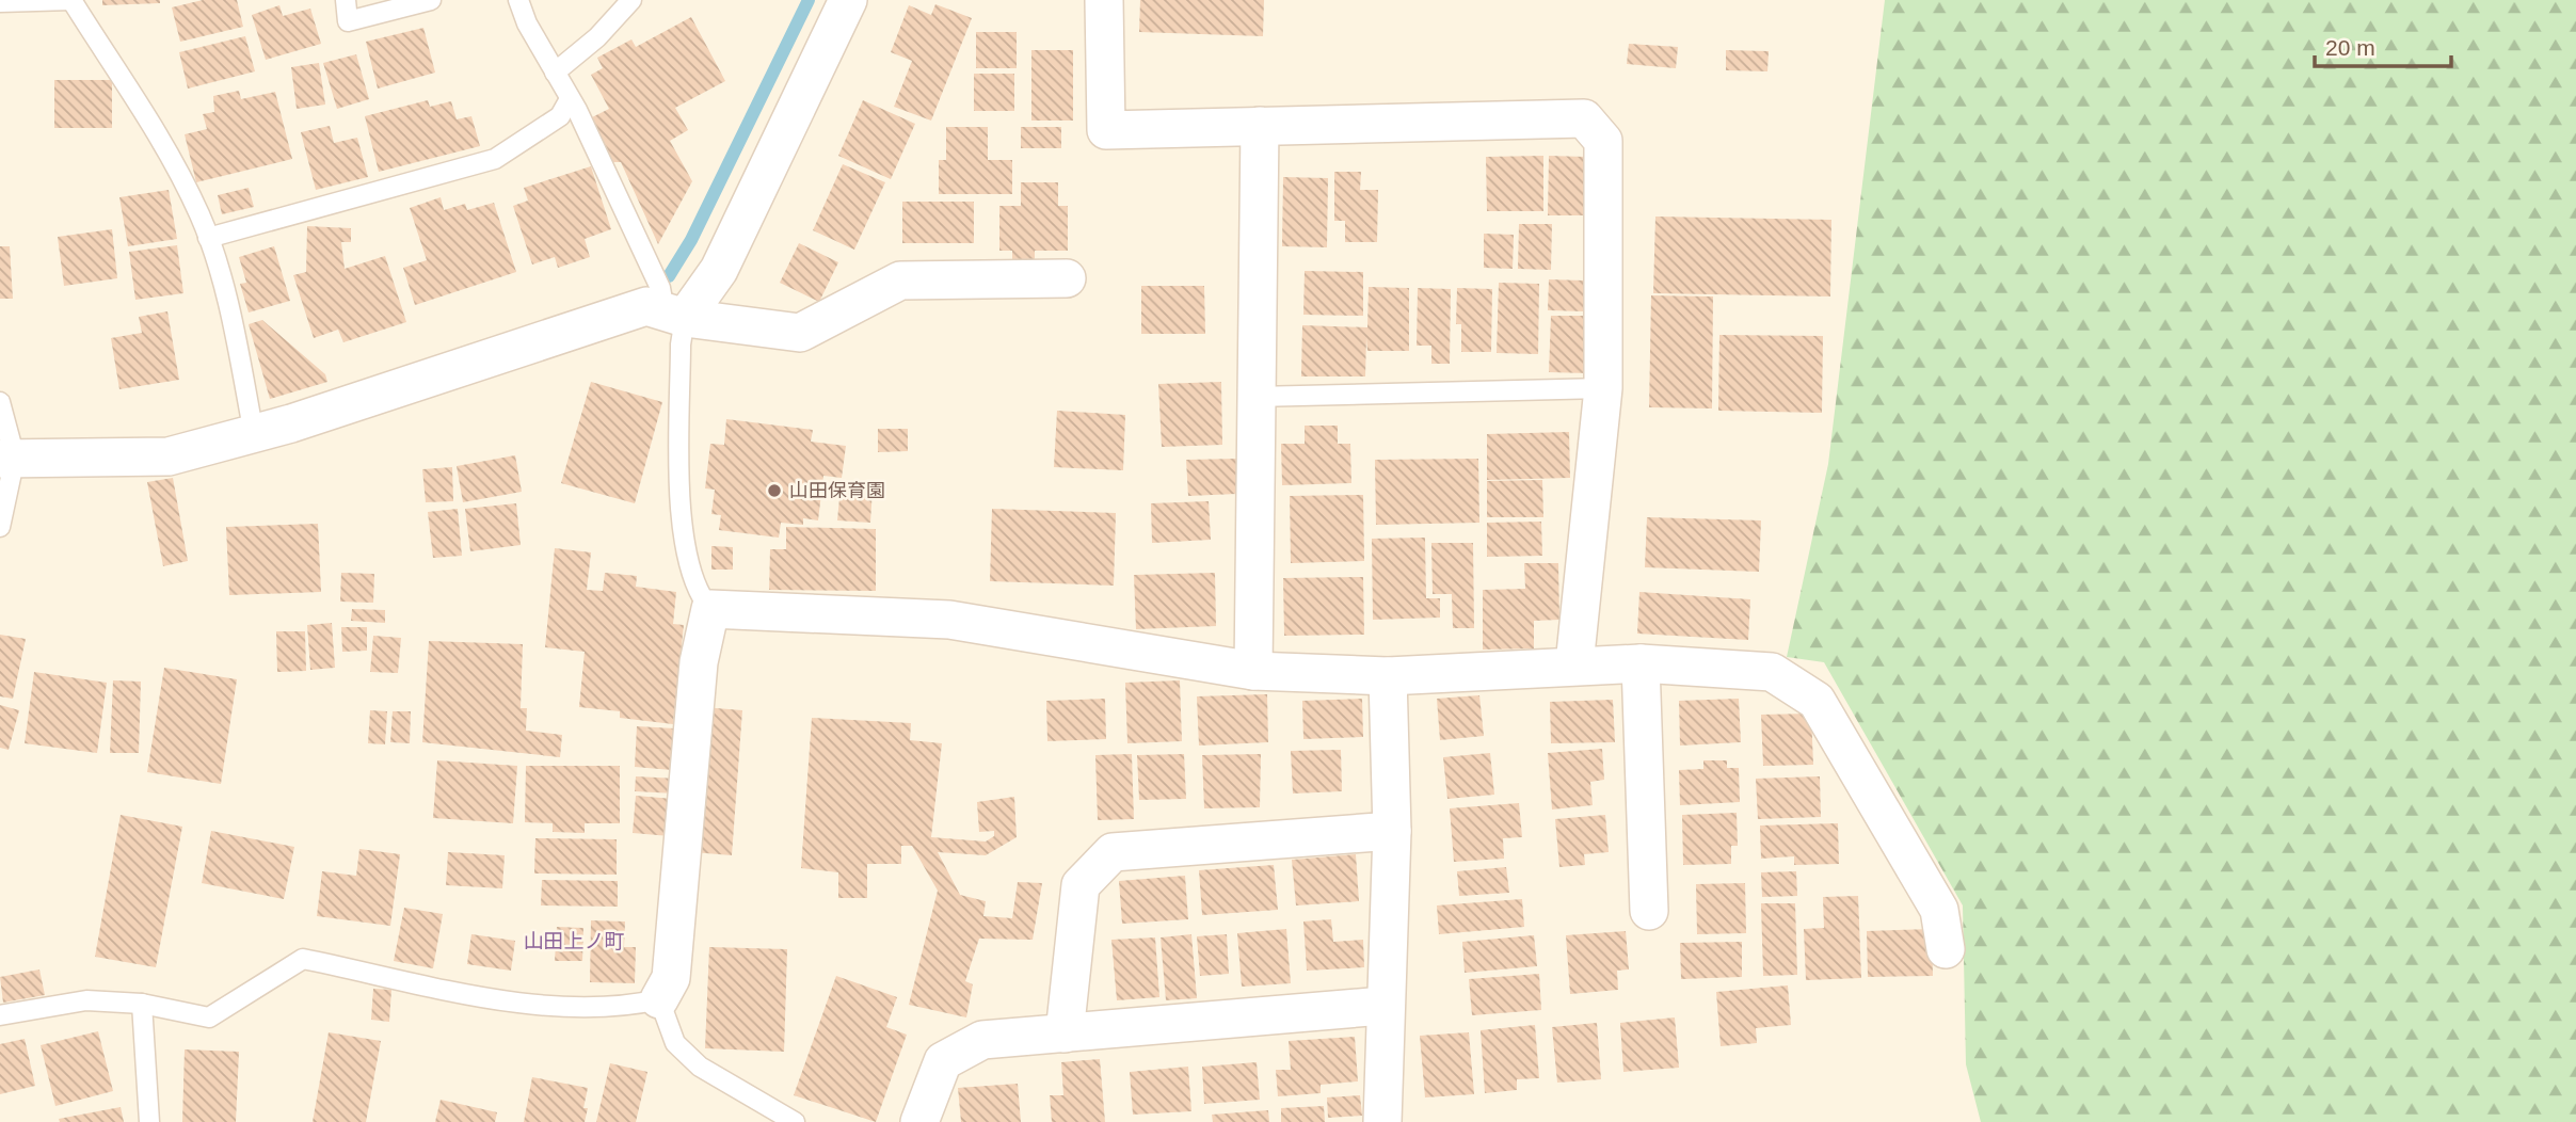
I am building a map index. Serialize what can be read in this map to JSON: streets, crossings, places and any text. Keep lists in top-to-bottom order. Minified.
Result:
{"districts":["山田上ノ町"],"places":["山田保育園"],"scale_bar":"20 m"}
